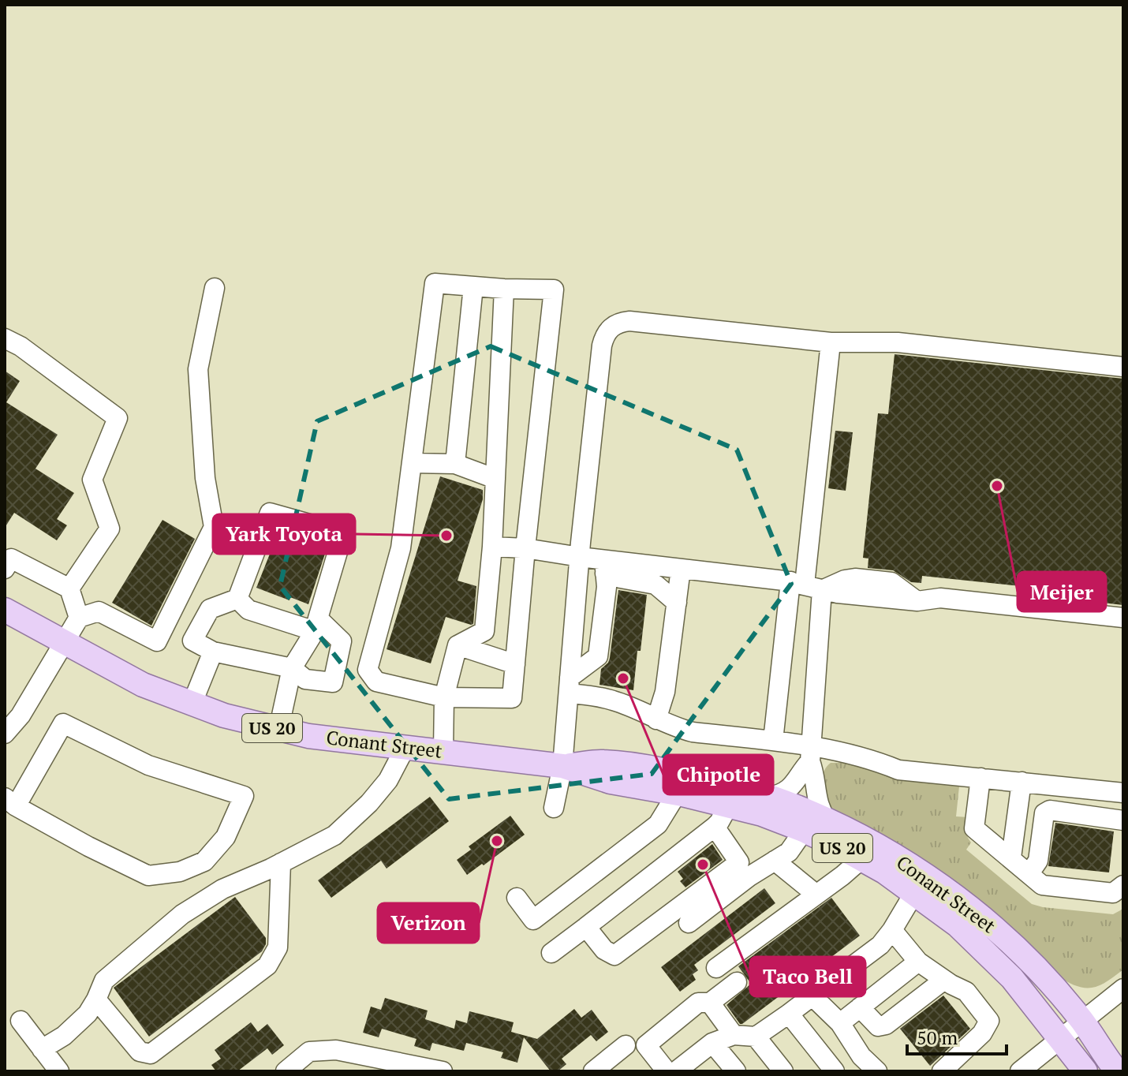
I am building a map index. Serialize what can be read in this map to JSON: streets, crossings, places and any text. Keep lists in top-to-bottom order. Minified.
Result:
{"streets":{"main road":["US 20","Conant Street"]},"crossings":[["US 20","Conant Street"]],"places":["Meijer","Yark Toyota","Chipotle","Verizon","Taco Bell"],"scale_bar":"50 m"}
